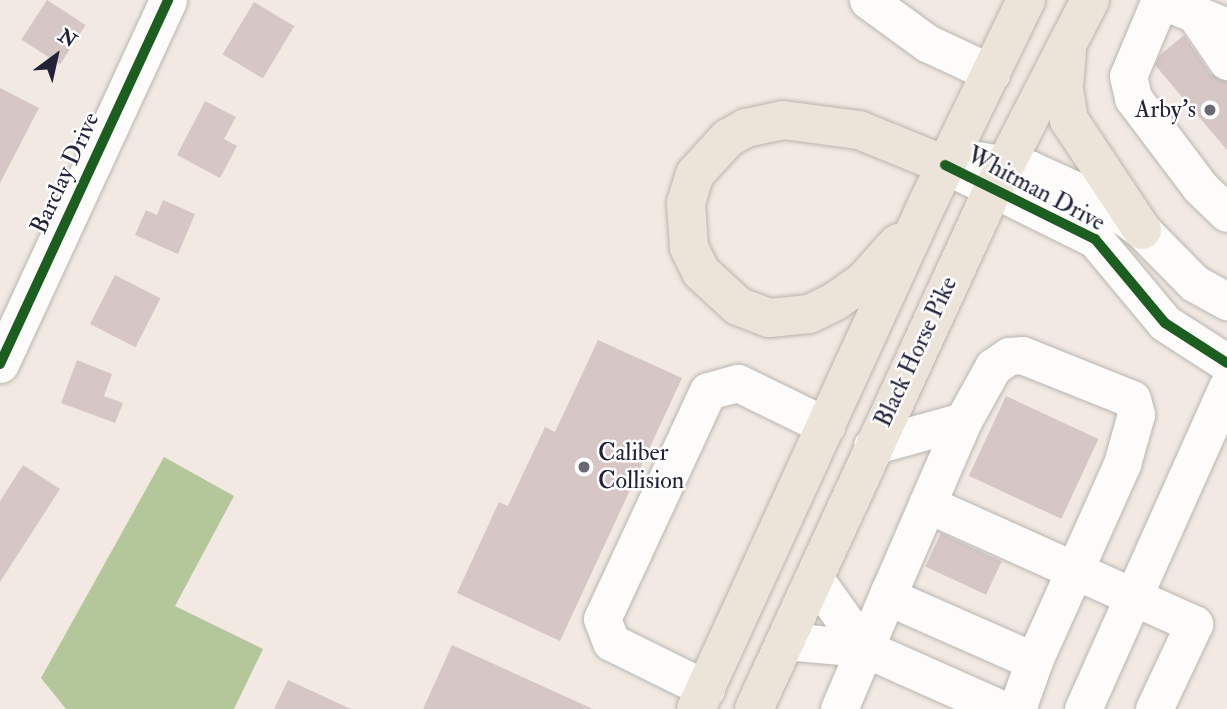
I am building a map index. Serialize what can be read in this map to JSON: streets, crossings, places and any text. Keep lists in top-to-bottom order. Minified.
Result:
{"streets":{"highway":["Black Horse Pike"],"street":["Barclay Drive","Whitman Drive"]},"crossings":[["Whitman Drive","Black Horse Pike"]],"places":["Arby's","Caliber Collision"],"north":"top right"}
